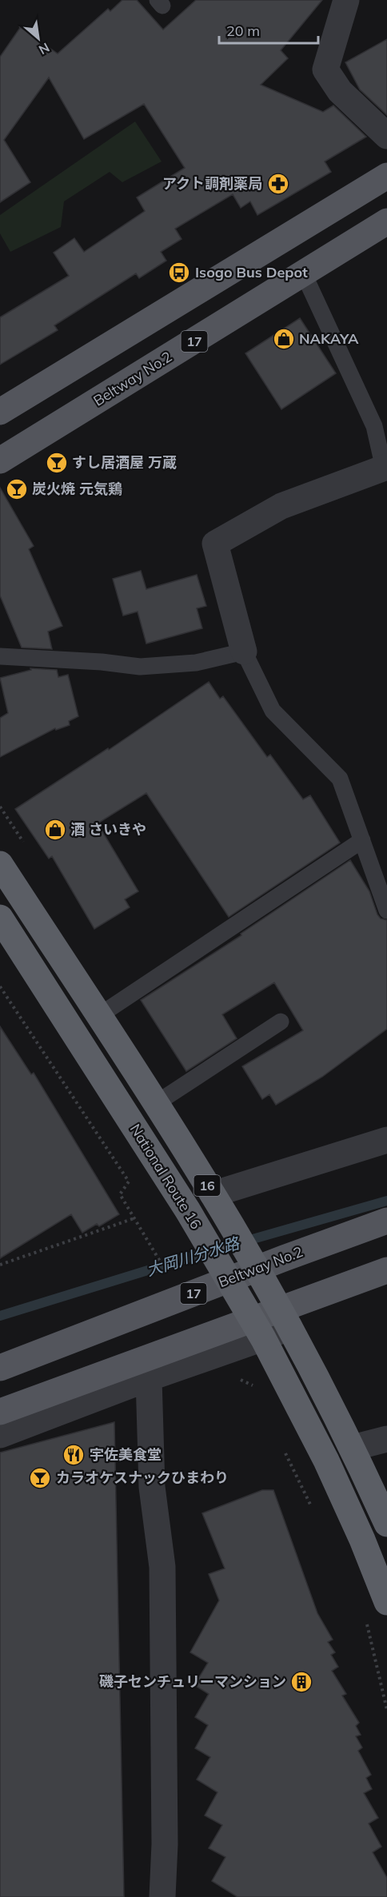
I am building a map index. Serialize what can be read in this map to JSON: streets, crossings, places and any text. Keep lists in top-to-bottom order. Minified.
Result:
{"streets":{"highway":["National Route 16","16"],"main road":["17","Beltway No.2"]},"water":["大岡川分水路"],"places":{"pharmacy":["アクト調剤薬局"],"bus stop":["Isogo Bus Depot"],"shop":["NAKAYA","酒 さいきや"],"bar":["すし居酒屋 万蔵","炭火焼 元気鶏","カラオケスナックひまわり"],"restaurant":["宇佐美食堂"],"building":["磯子センチュリーマンション"]},"scale_bar":"20 m","north":"bottom right"}
